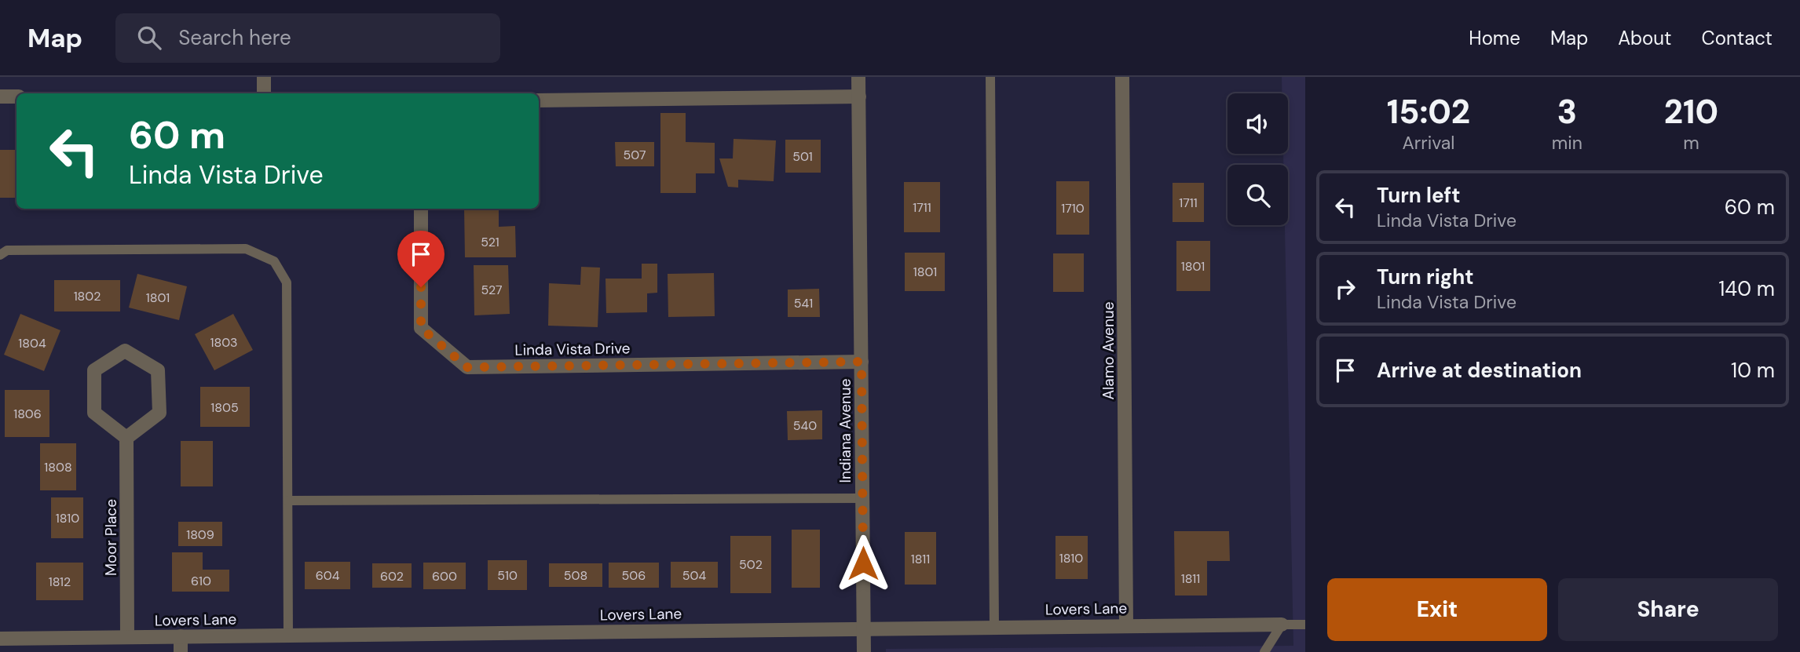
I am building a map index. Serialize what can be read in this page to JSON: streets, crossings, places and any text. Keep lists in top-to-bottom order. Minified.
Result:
{"streets":{"street":["Linda Vista Drive","Alamo Avenue","Indiana Avenue","Moor Place","Lovers Lane"]},"crossings":[["Linda Vista Drive","Indiana Avenue"],["Alamo Avenue","Lovers Lane"],["Indiana Avenue","Lovers Lane"],["Moor Place","Lovers Lane"]],"house_numbers":["507","501","1711","1711","1710","521","1801","1801","527","1802","1801","541","1803","1804","1805","1806","540","1808","1810","1809","1810","1811","502","604","510","508","506","504","602","600","1811","610","1812"],"page":{"header":"Map","search":"Search here","nav":["Home","Map","About","Contact"],"eta":["15:02","Arrival","3","min","210","m"],"turn":["60 m","Linda Vista Drive"],"list":[{"name":"Turn left","note":"Linda Vista Drive","value":"60 m"},{"name":"Turn right","note":"Linda Vista Drive","value":"140 m"},{"name":"Arrive at destination","value":"10 m"}],"buttons":["Exit","Share"]}}
